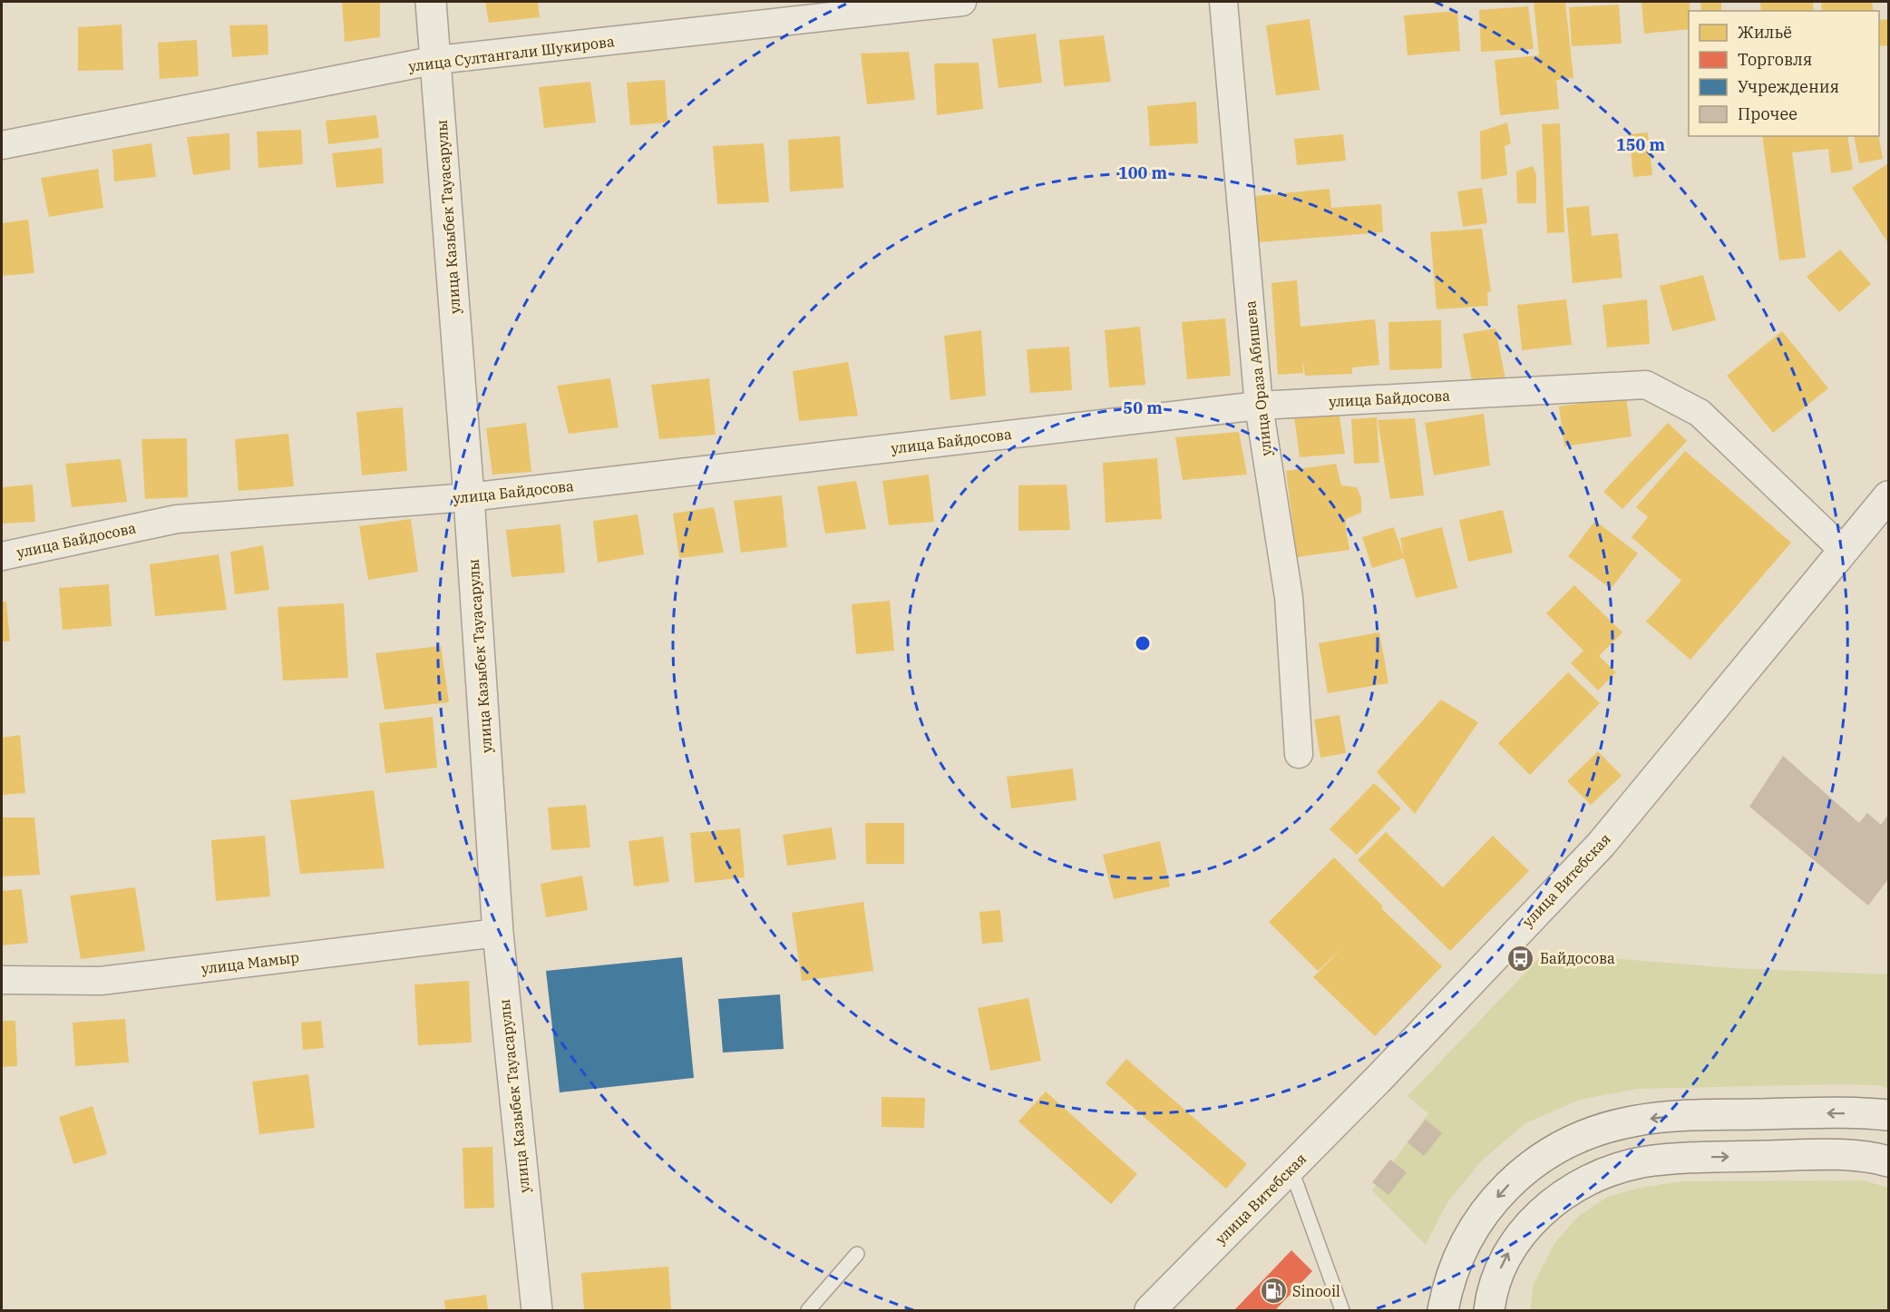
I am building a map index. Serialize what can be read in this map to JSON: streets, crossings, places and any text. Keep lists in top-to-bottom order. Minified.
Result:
{"streets":{"street":["улица Султангали Шукирова","улица Казыбек Тауасарулы","улица Ораза Абишева","улица Байдосова","улица Витебская","улица Мамыр"]},"crossings":[["улица Султангали Шукирова","улица Казыбек Тауасарулы"],["улица Казыбек Тауасарулы","улица Байдосова"],["улица Казыбек Тауасарулы","улица Мамыр"],["улица Ораза Абишева","улица Байдосова"],["улица Байдосова","улица Витебская"]],"places":{"bus stop":["Байдосова"],"fuel station":["Sinooil"]},"legend":["Жильё","Торговля","Учреждения","Прочее"],"rings":["150 m","100 m","50 m"]}
